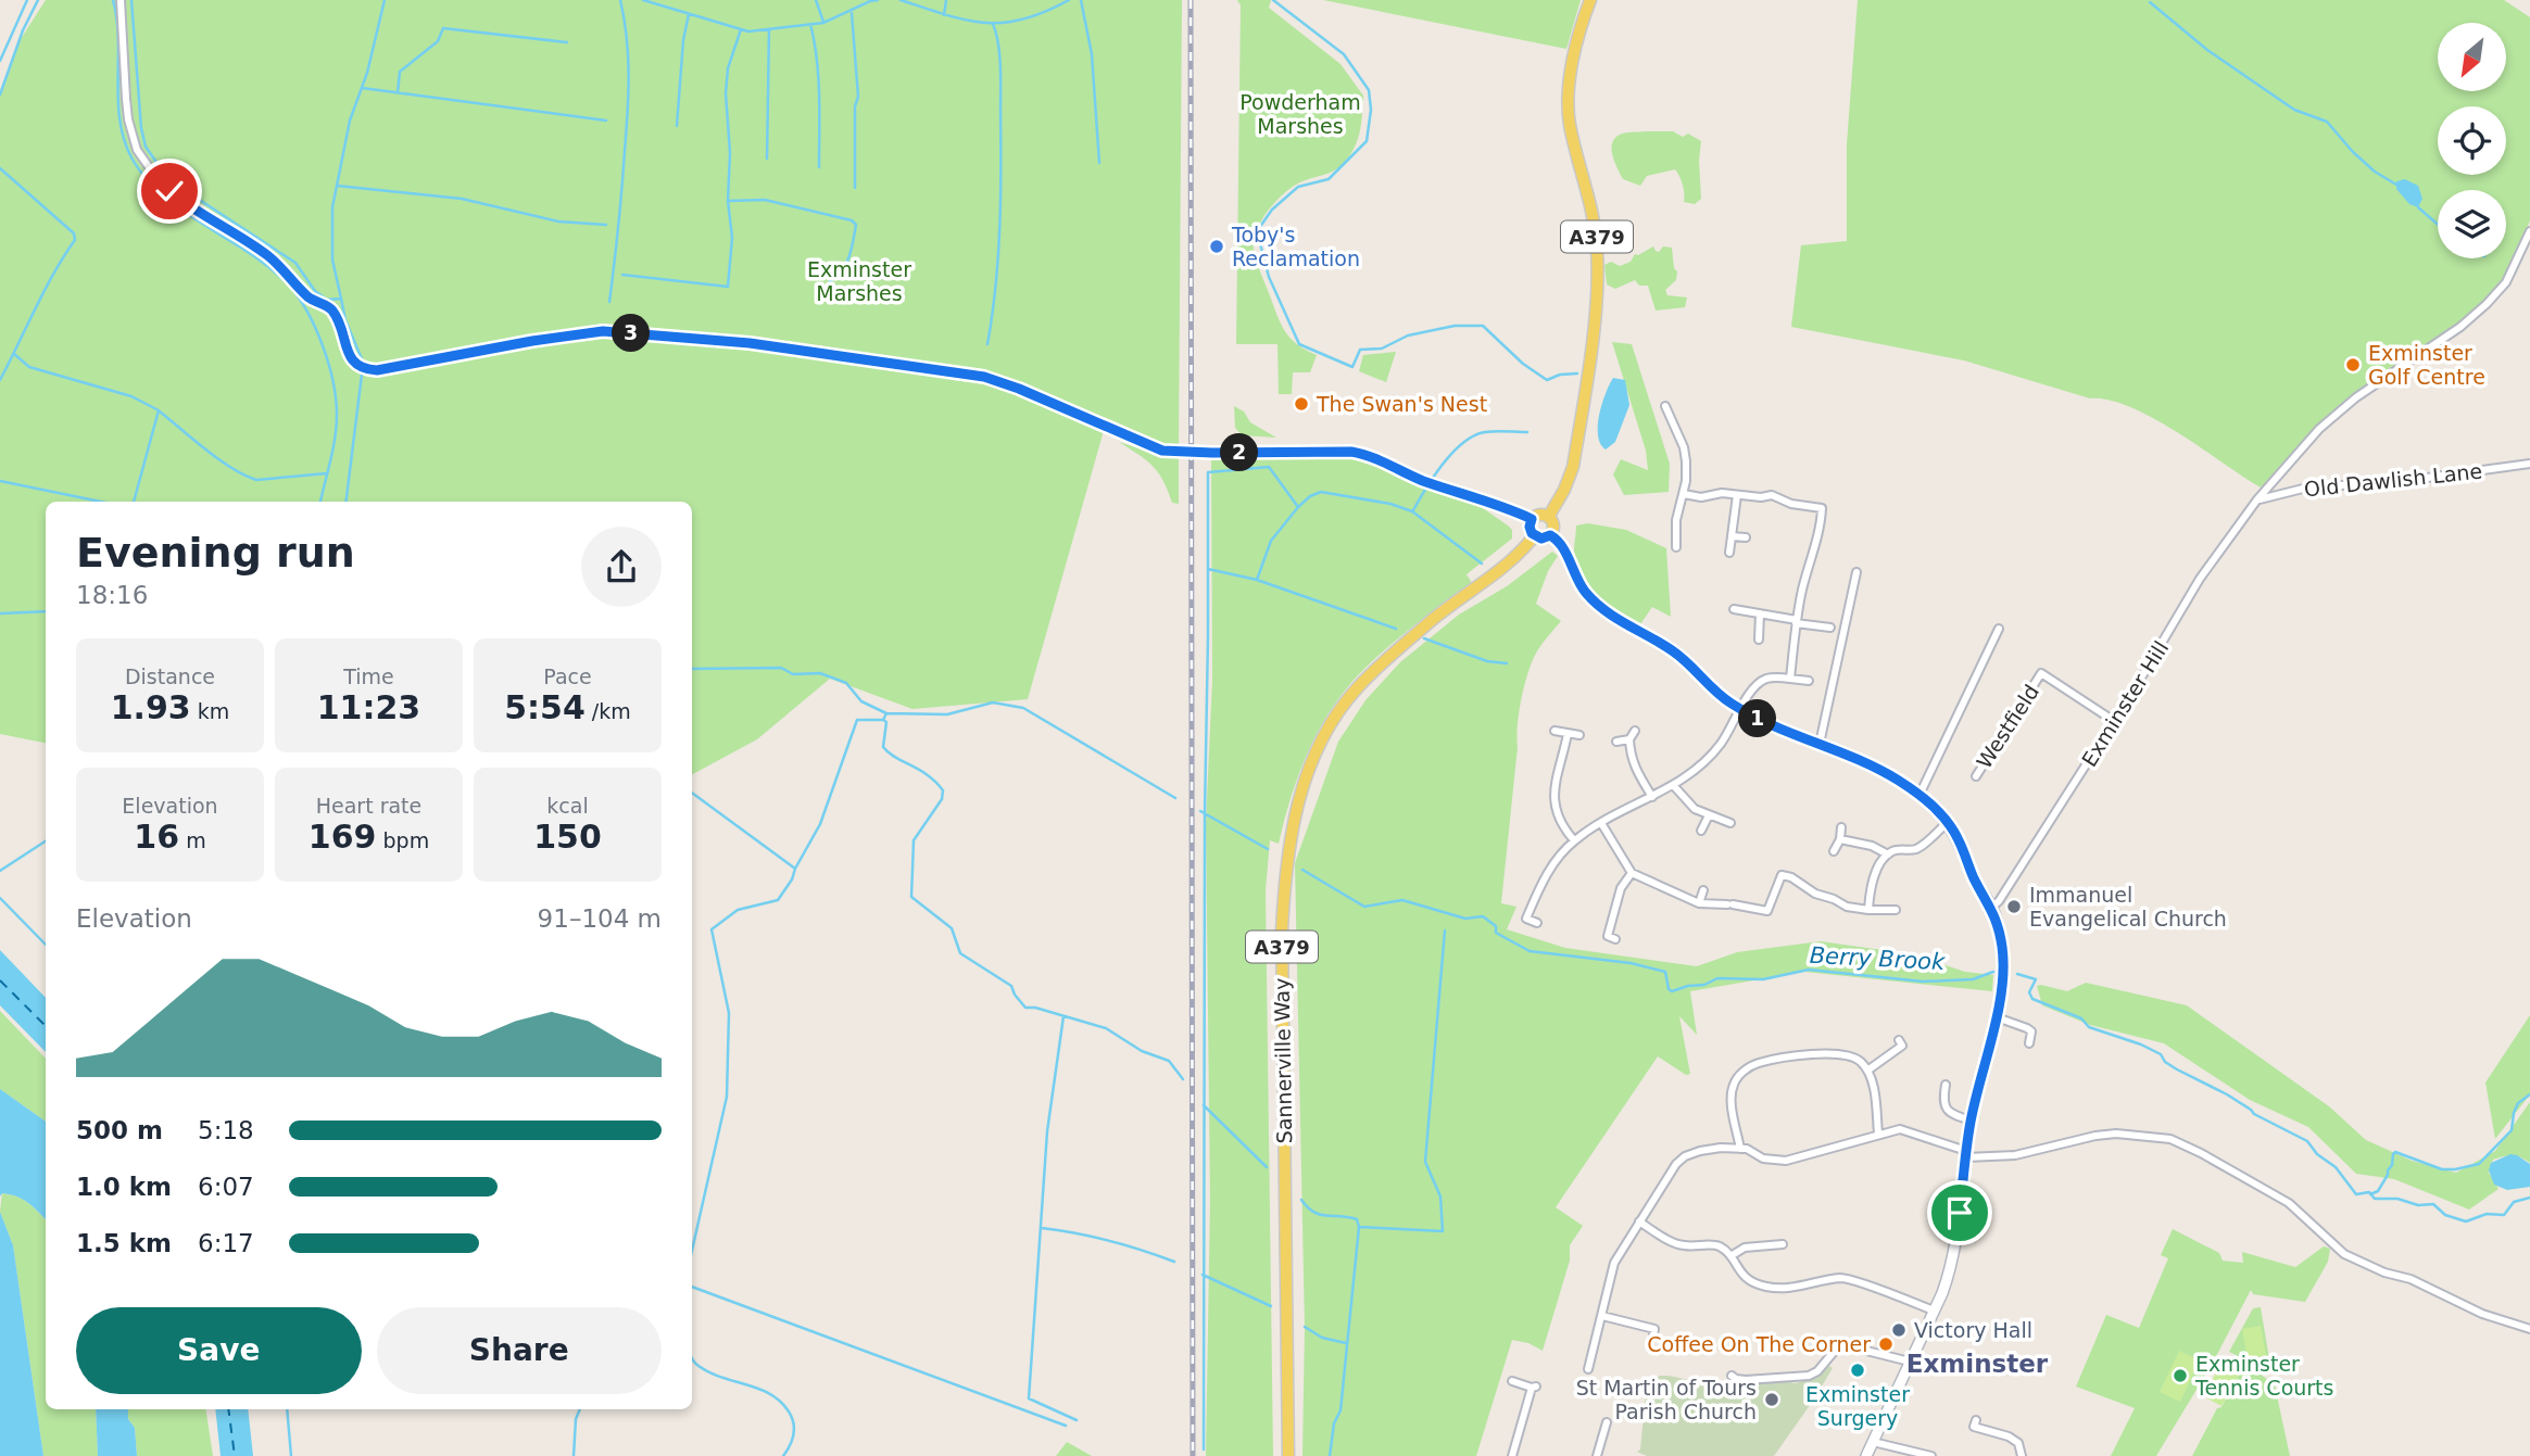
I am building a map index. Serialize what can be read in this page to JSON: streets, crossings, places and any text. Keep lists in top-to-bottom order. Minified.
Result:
{"streets":{"main road":["A379","Sannerville Way"],"street":["Old Dawlish Lane","Exminster Hill","Westfield"]},"crossings":[["A379","Sannerville Way"],["Old Dawlish Lane","Exminster Hill"],["Exminster Hill","Westfield"]],"districts":["Exminster"],"water":["Berry Brook"],"parks":["Powderham Marshes","Exminster Marshes"],"places":["Toby's Reclamation","Exminster Golf Centre","The Swan's Nest","Immanuel Evangelical Church","Victory Hall","Coffee On The Corner","Exminster Surgery","Exminster Tennis Courts","St Martin of Tours Parish Church"],"north":"bottom left","page":{"pins":["3","2","1"],"heading":["Evening run","18:16"],"stats":[["Distance","1.93 km"],["Time","11:23"],["Pace","5:54 /km"],["Elevation","16 m"],["Heart rate","169 bpm"],["kcal","150"]],"chart":["Elevation","91–104 m"],"list":[{"name":"500 m","note":"5:18"},{"name":"1.0 km","note":"6:07"},{"name":"1.5 km","note":"6:17"}],"buttons":["Save","Share"]}}
